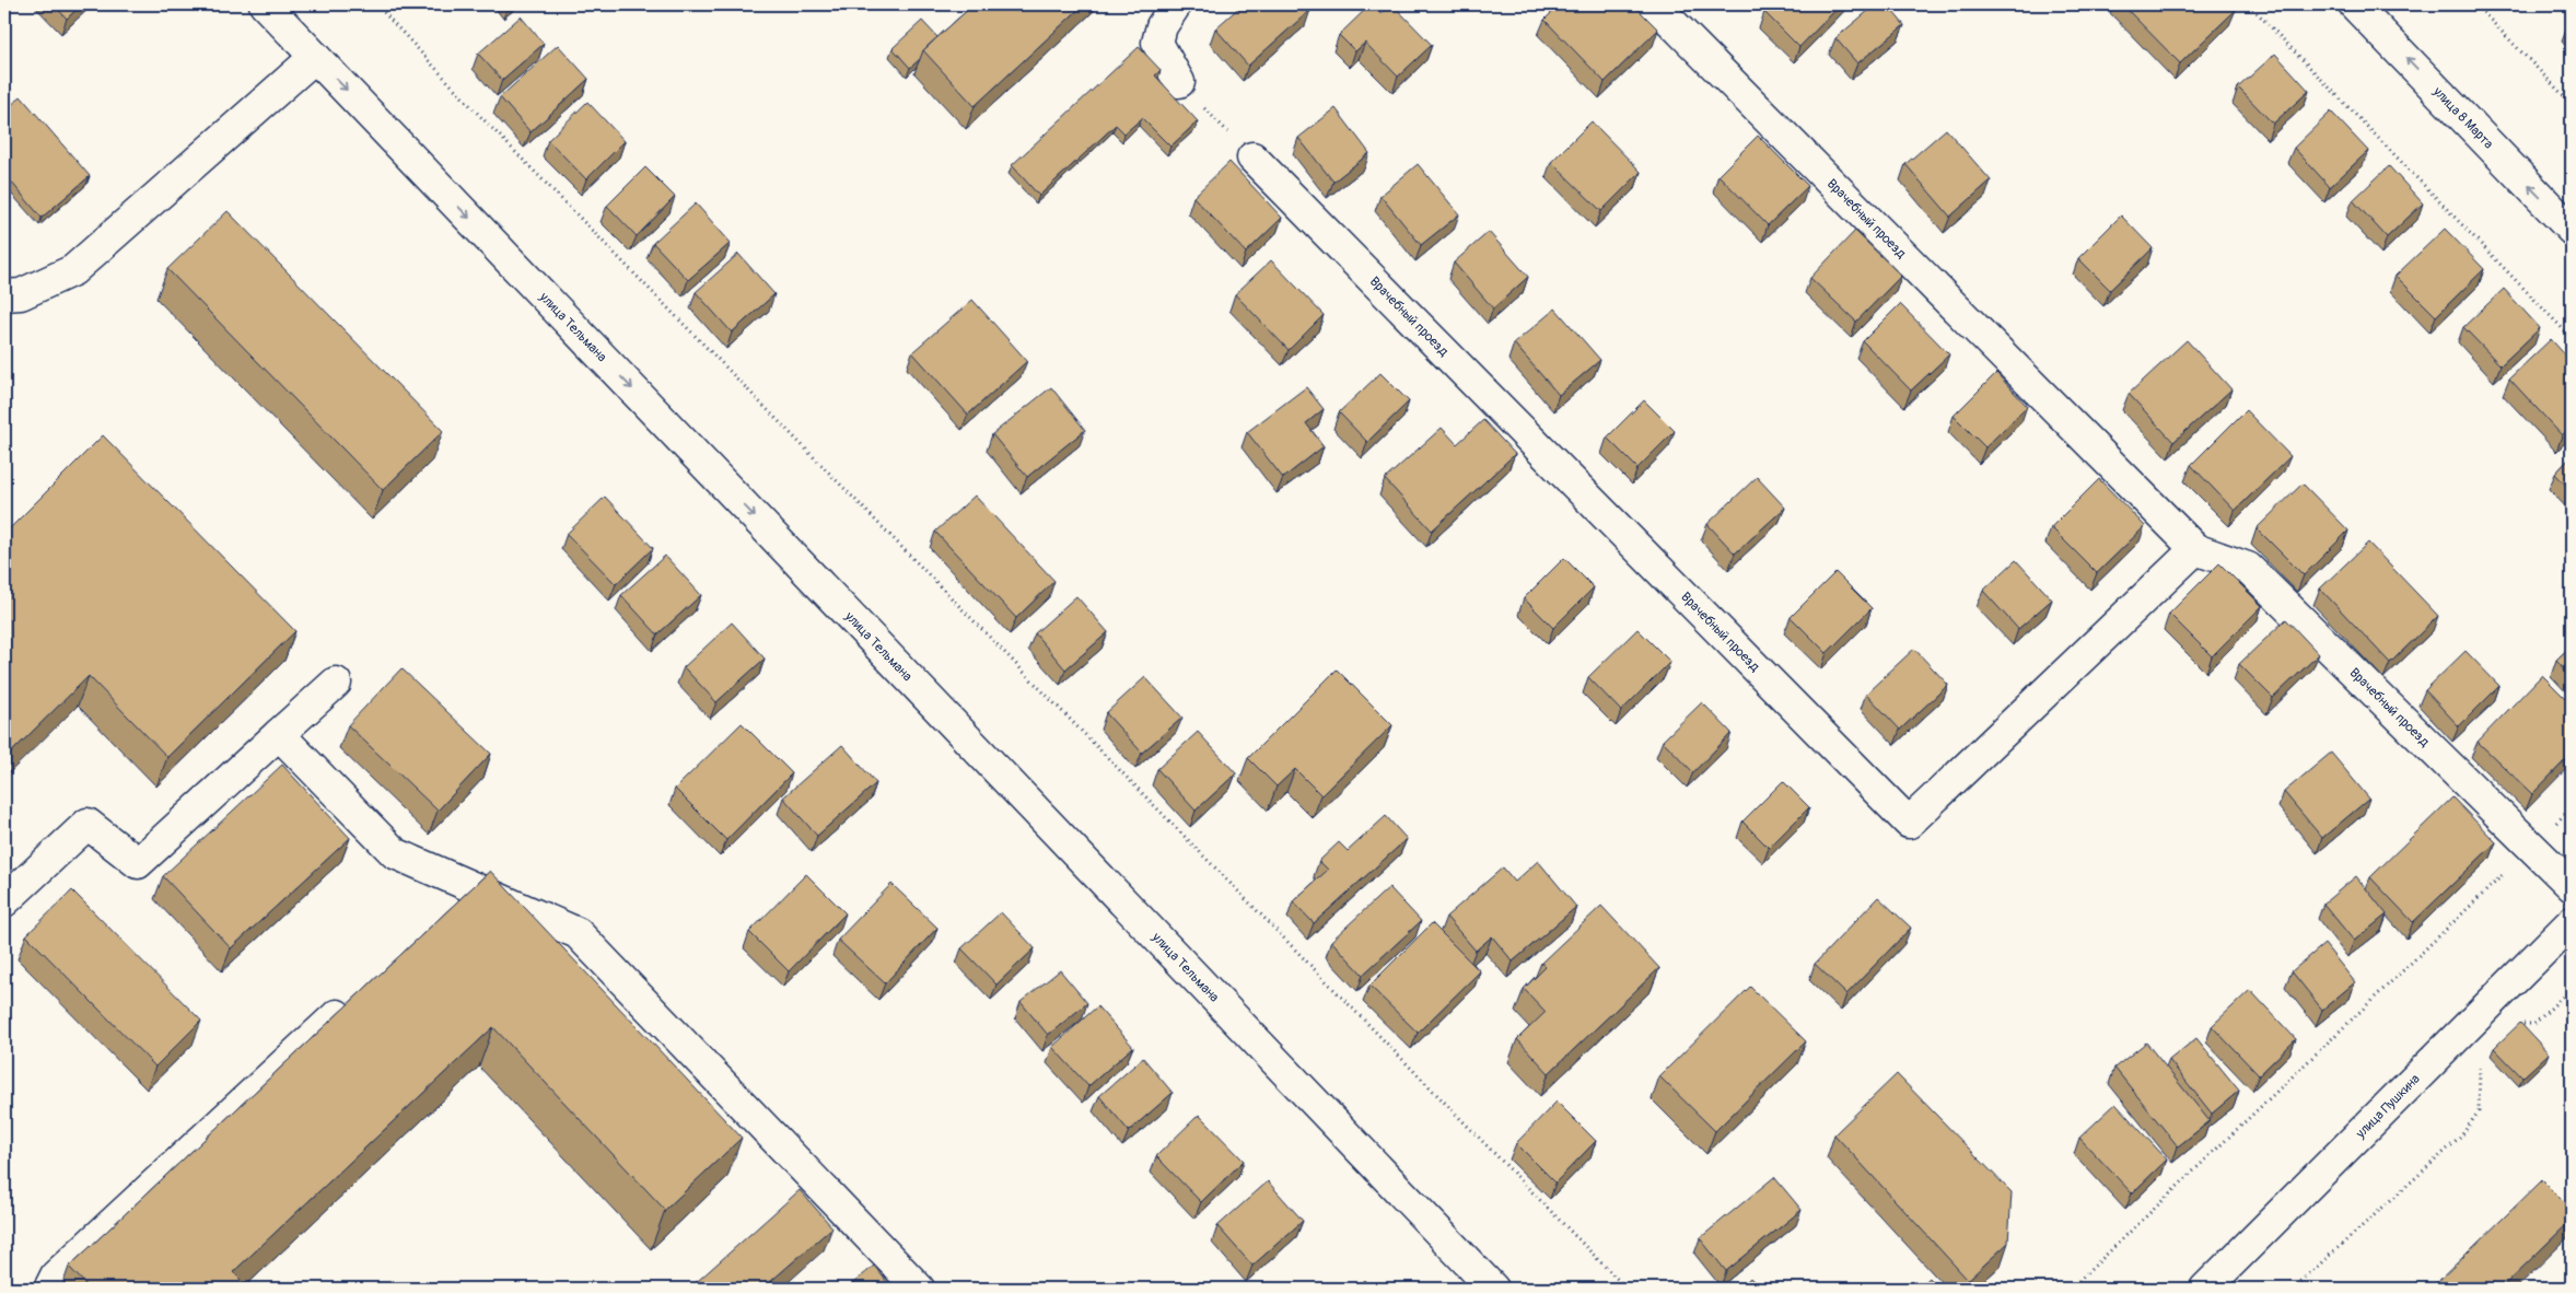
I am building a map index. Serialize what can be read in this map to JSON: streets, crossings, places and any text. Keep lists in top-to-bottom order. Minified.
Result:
{"streets":{"street":["улица 8 Марта","Врачебный проезд","улица Тельмана","улица Пушкина"]},"one_way":["улица 8 Марта","улица Тельмана"]}
